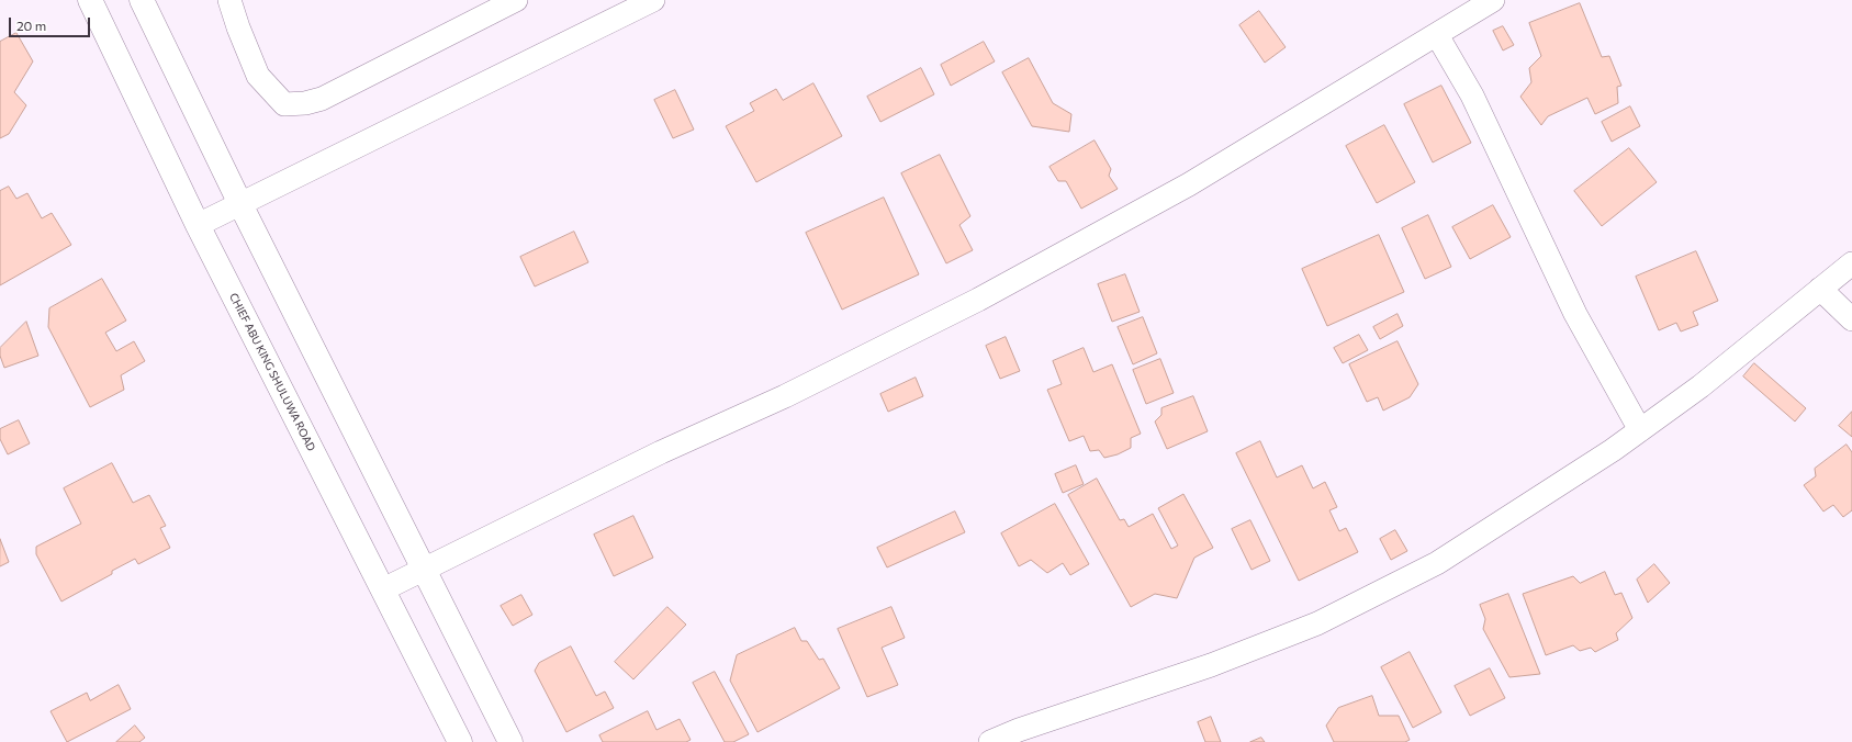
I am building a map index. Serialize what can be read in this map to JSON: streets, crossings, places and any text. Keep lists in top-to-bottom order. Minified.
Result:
{"streets":{"street":["CHIEF ABU KING SHULUWA ROAD"]},"scale_bar":"20 m"}
